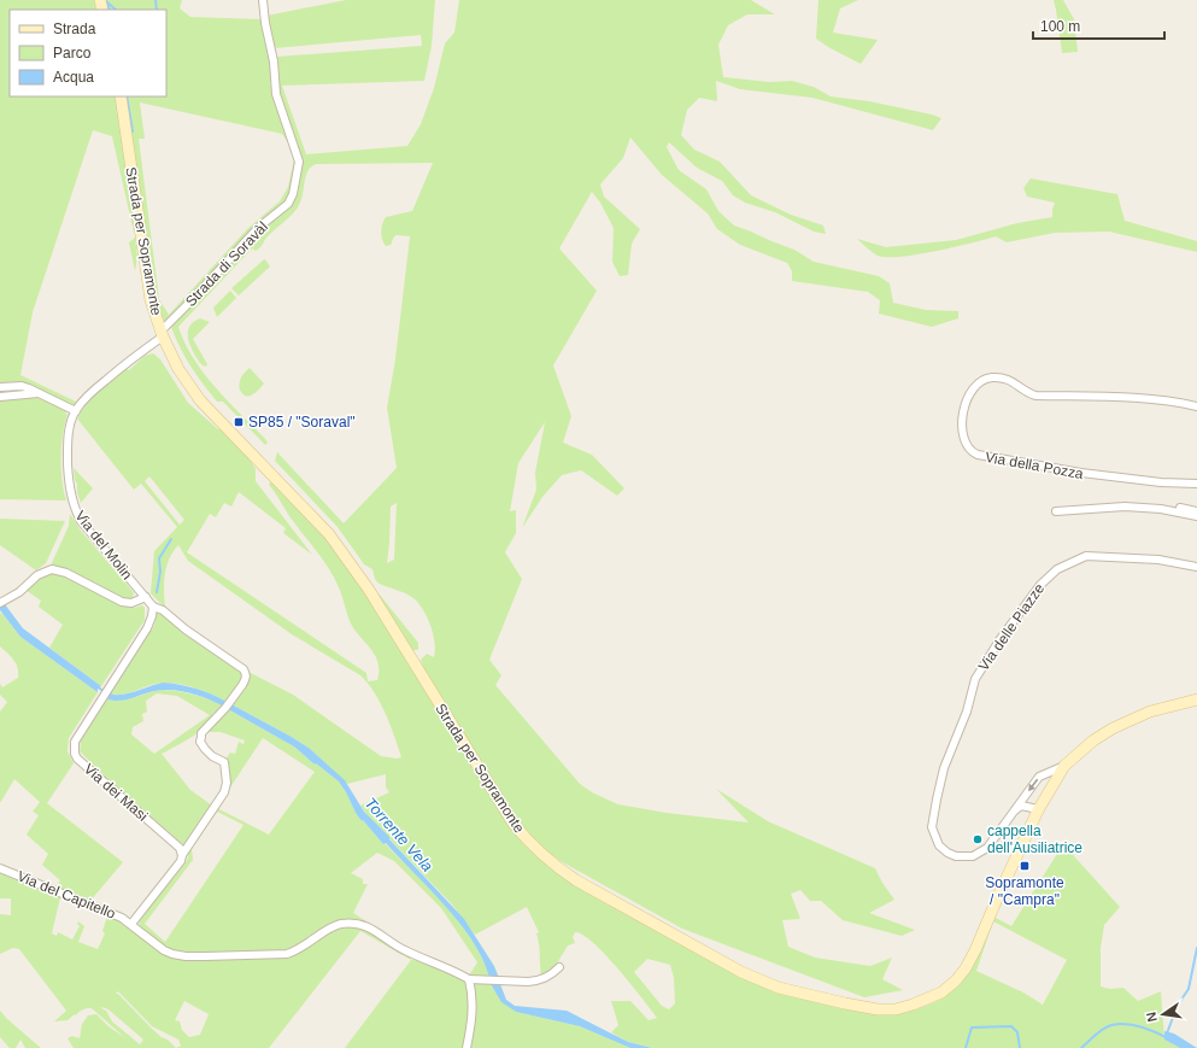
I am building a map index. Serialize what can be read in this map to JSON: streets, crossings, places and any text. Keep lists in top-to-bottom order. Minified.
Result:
{"streets":{"main road":["Strada per Sopramonte"],"street":["Strada di Soravàl","Via della Pozza","Via del Molin","Via delle Piazze","Via dei Masi","Via del Capitello"]},"crossings":[["Strada per Sopramonte","Strada di Soravàl"],["Strada per Sopramonte","Via del Molin"],["Strada per Sopramonte","Via delle Piazze"],["Strada di Soravàl","Via del Molin"]],"water":["Torrente Vela"],"places":{"transit":["SP85 / \"Soraval\"","Sopramonte / \"Campra\""],"other":["cappella dell'Ausiliatrice"]},"legend":["Strada","Parco","Acqua"],"scale_bar":"100 m","north":"left"}
